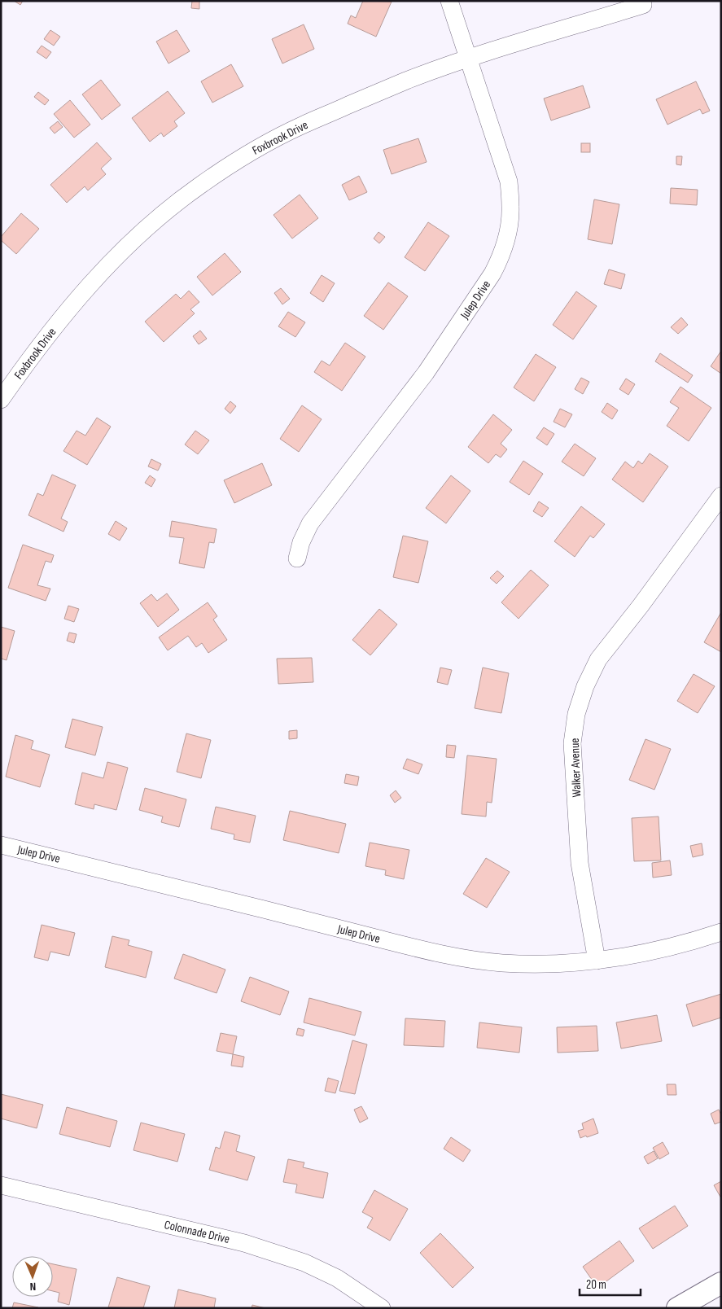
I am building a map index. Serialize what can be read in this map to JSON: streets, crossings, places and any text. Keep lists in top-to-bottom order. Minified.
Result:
{"streets":{"street":["Foxbrook Drive","Julep Drive","Walker Avenue","Colonnade Drive"]},"crossings":[["Foxbrook Drive","Julep Drive"],["Julep Drive","Walker Avenue"]],"scale_bar":"20 m","north":"bottom"}
